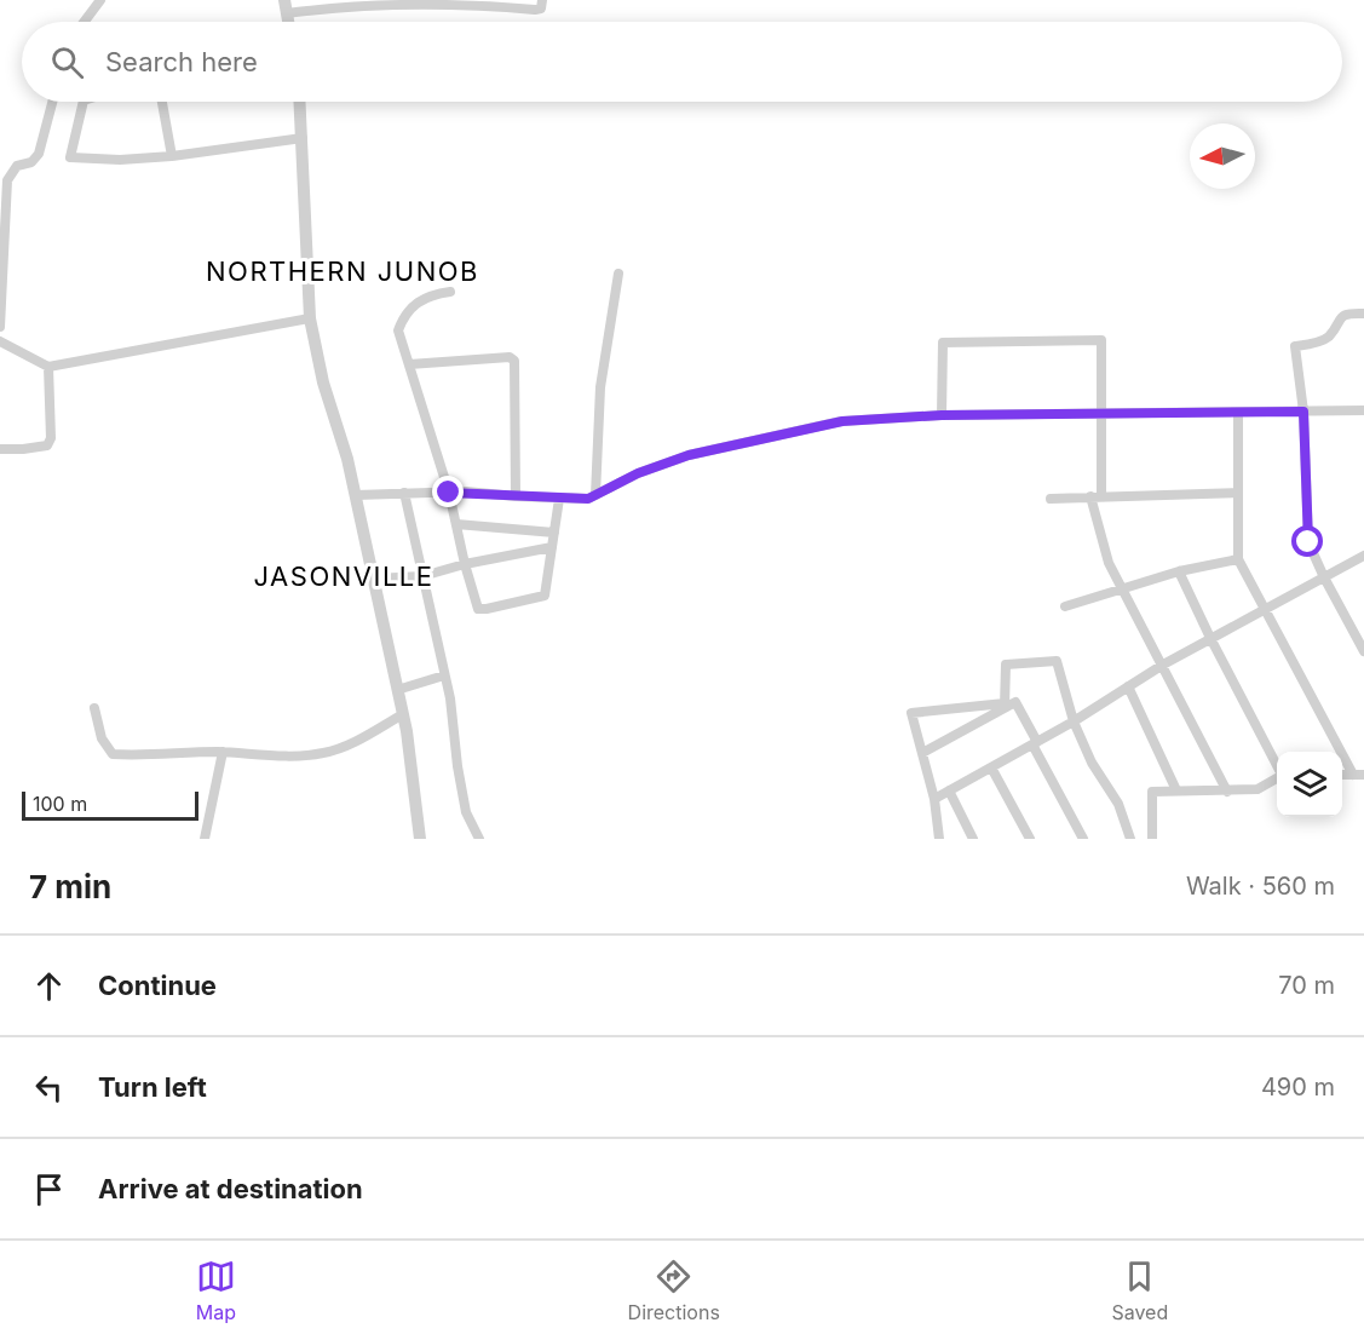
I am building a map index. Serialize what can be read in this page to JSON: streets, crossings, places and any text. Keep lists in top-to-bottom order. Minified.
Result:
{"districts":["NORTHERN JUNOB","JASONVILLE"],"scale_bar":"100 m","north":"left","page":{"search":"Search here","scale":"100 m","heading":["7 min","Walk · 560 m"],"list":[["Continue","70 m"],["Turn left","490 m"],"Arrive at destination"],"nav":["Map","Directions","Saved"]}}
